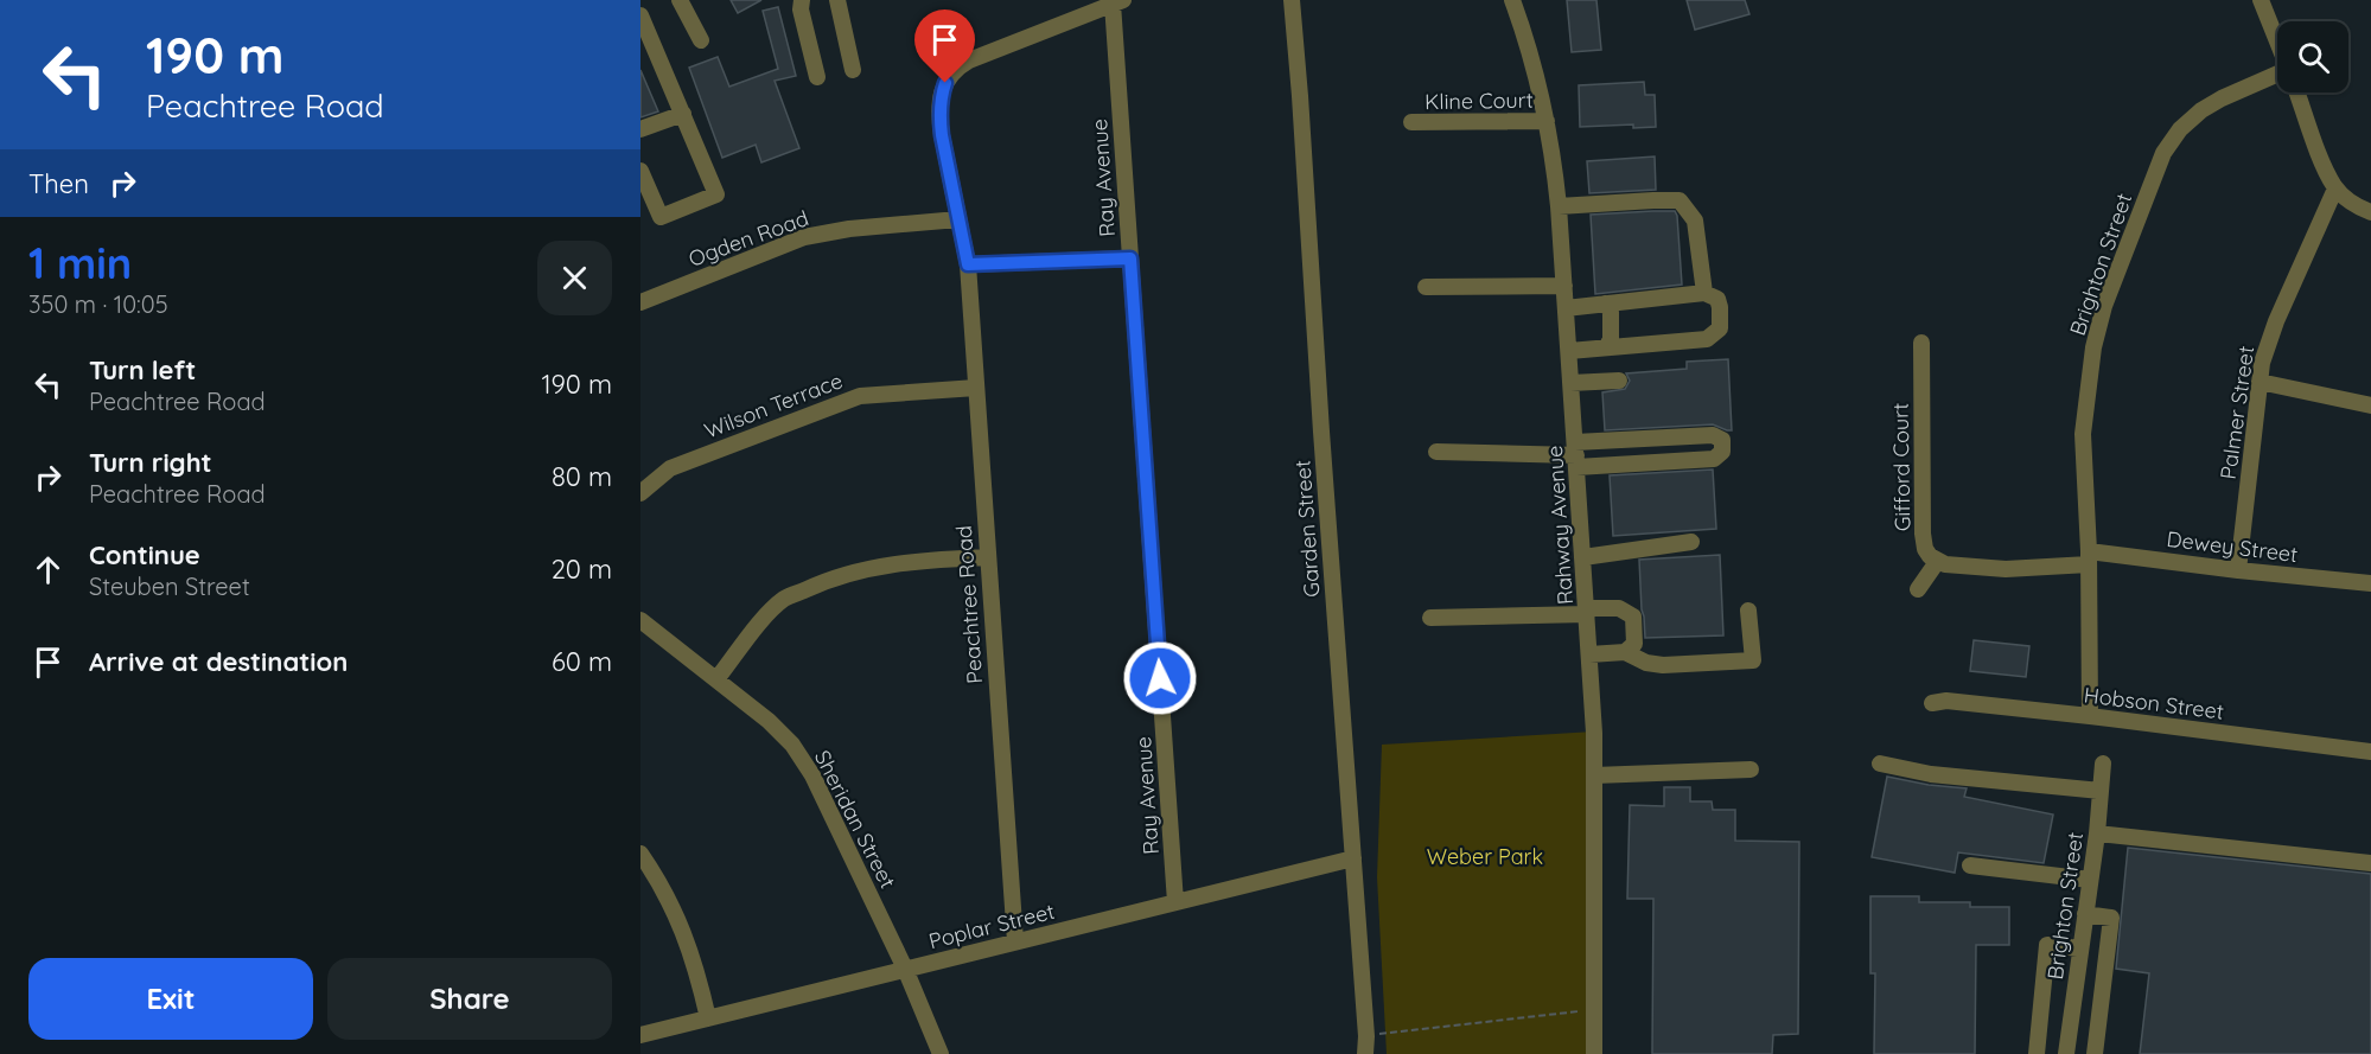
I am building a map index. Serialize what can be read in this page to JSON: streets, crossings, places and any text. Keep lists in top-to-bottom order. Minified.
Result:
{"streets":{"street":["Kline Court","Ray Avenue","Ogden Road","Brighton Street","Wilson Terrace","Palmer Street","Gifford Court","Rahway Avenue","Garden Street","Dewey Street","Peachtree Road","Hobson Street","Sheridan Street","Poplar Street"]},"crossings":[["Kline Court","Rahway Avenue"],["Ray Avenue","Peachtree Road"],["Ray Avenue","Poplar Street"],["Ogden Road","Peachtree Road"],["Brighton Street","Dewey Street"],["Brighton Street","Hobson Street"],["Wilson Terrace","Peachtree Road"],["Palmer Street","Dewey Street"],["Garden Street","Poplar Street"],["Peachtree Road","Poplar Street"],["Sheridan Street","Poplar Street"]],"parks":["Weber Park"],"page":{"turn":["190 m","Peachtree Road"],"then":"Then","heading":["1 min","350 m · 10:05"],"list":[{"name":"Turn left","note":"Peachtree Road","value":"190 m"},{"name":"Turn right","note":"Peachtree Road","value":"80 m"},{"name":"Continue","note":"Steuben Street","value":"20 m"},{"name":"Arrive at destination","value":"60 m"}],"buttons":["Exit","Share"]}}
